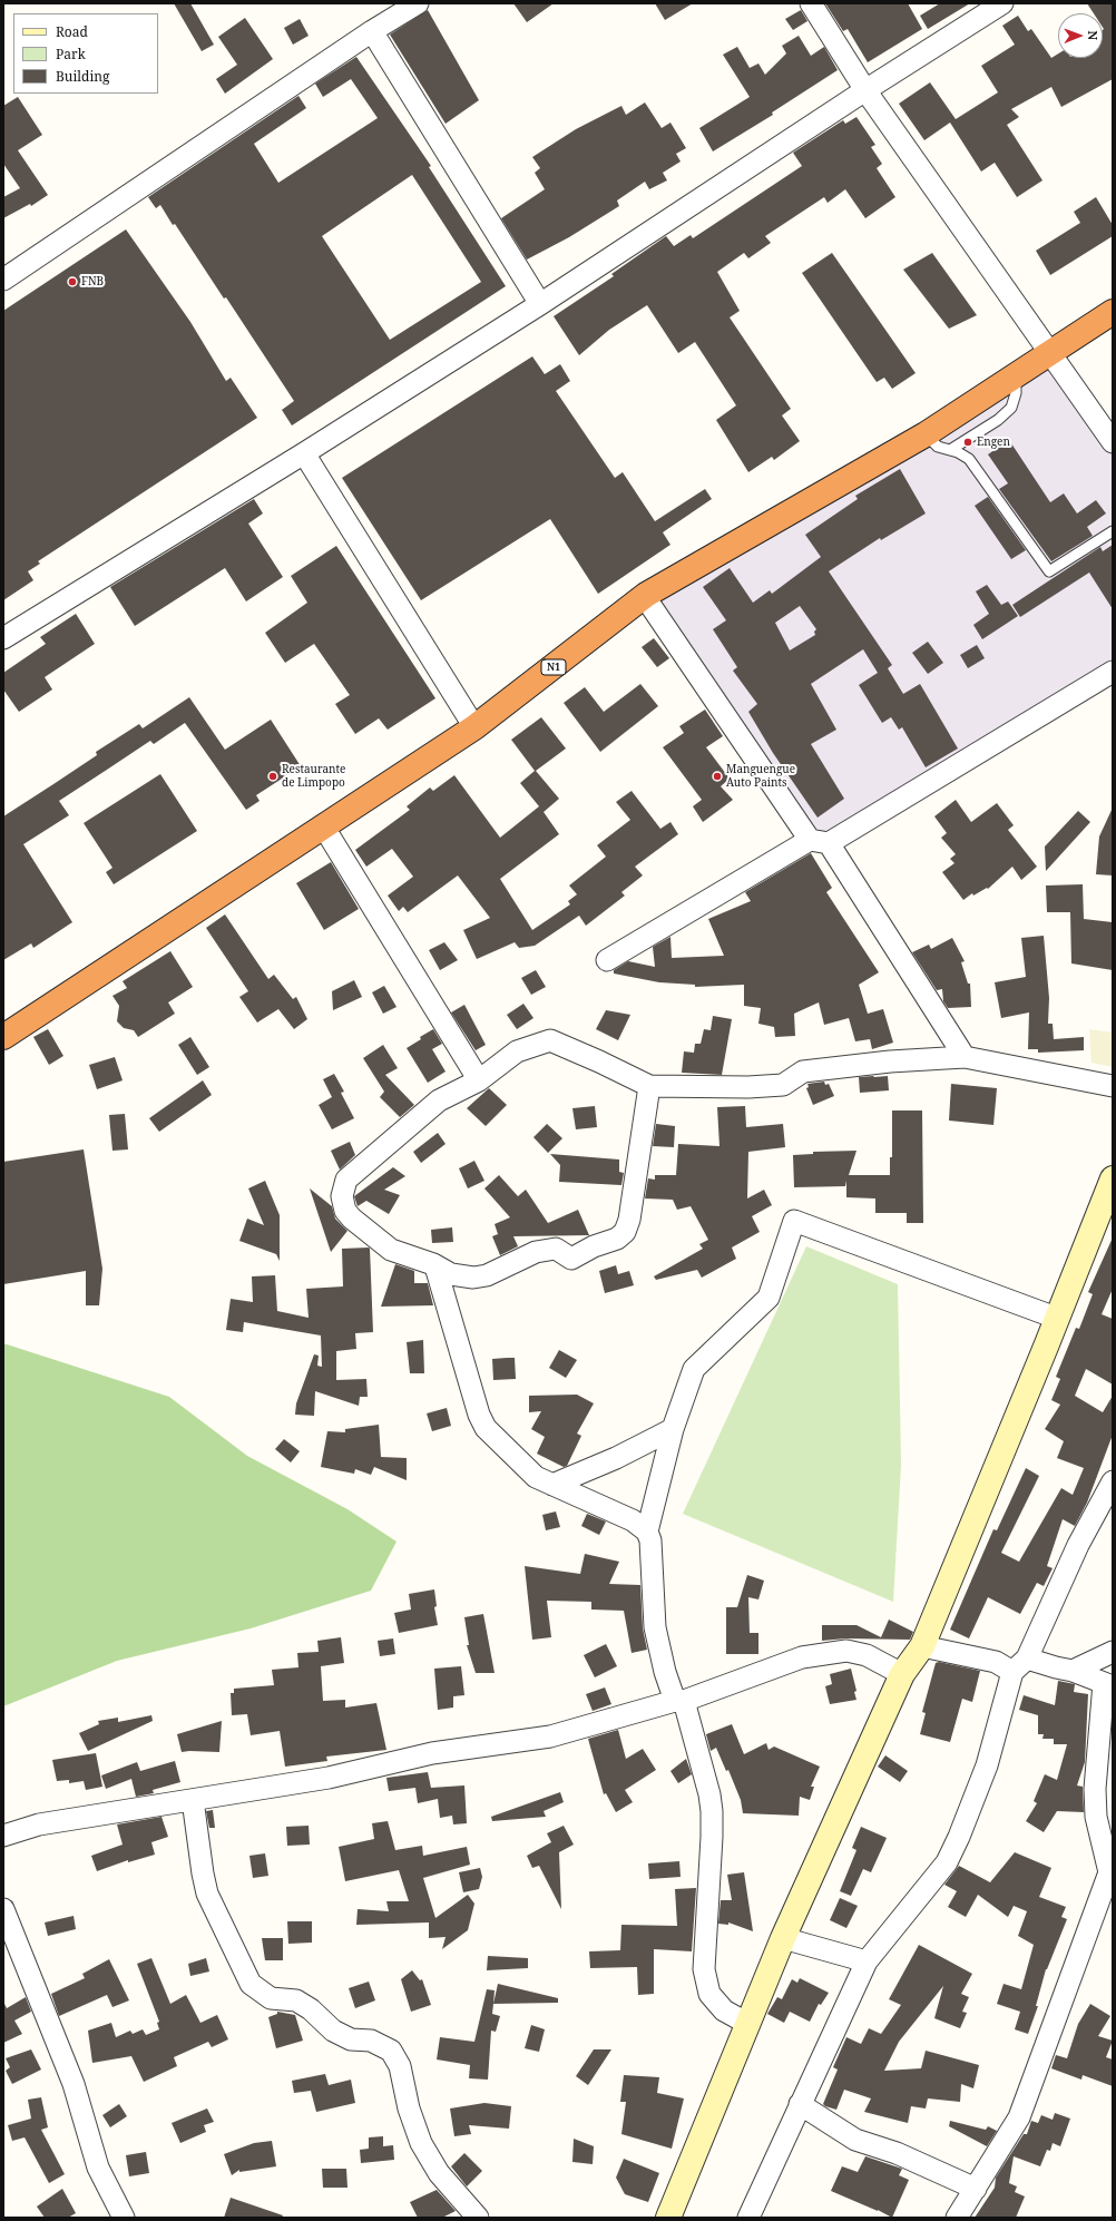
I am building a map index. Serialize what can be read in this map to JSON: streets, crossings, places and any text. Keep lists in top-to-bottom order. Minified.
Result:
{"streets":{"highway":["N1"]},"places":["FNB","Engen","Restaurante de Limpopo","Manguengue Auto Paints"],"legend":["Road","Park","Building"],"north":"right"}
